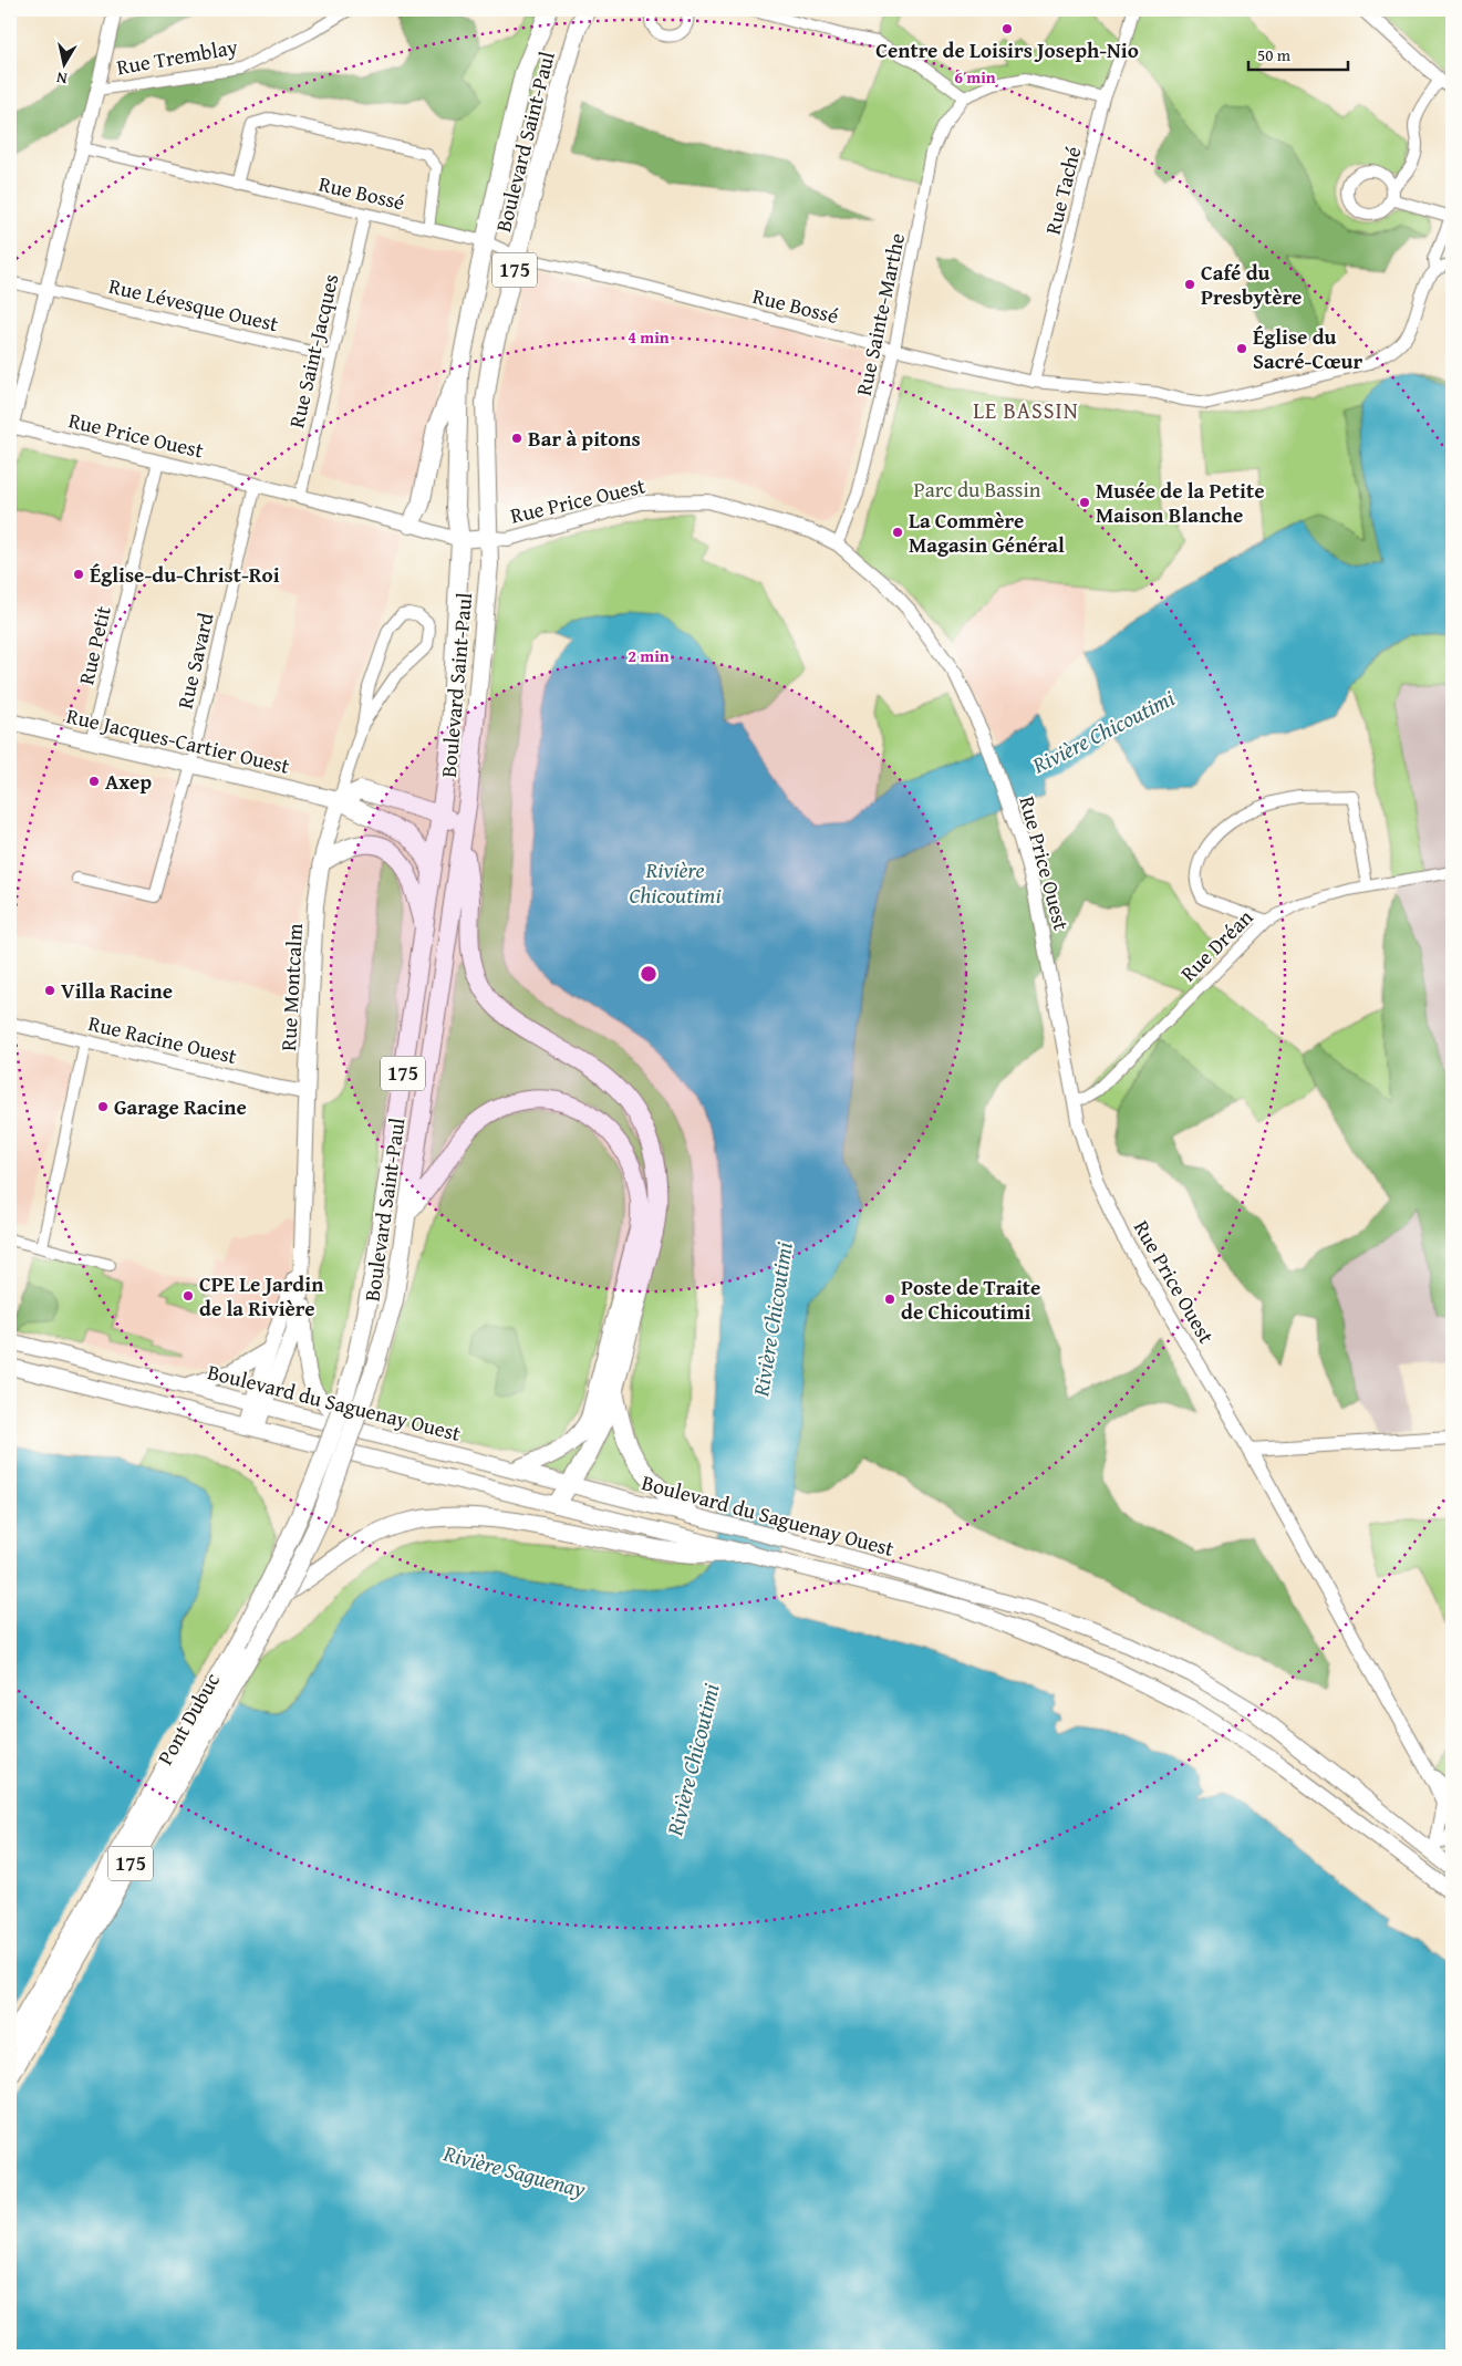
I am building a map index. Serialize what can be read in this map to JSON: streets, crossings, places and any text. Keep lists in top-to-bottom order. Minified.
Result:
{"streets":{"main road":["Boulevard Saint-Paul","175","Rue Price Ouest","Rue Jacques-Cartier Ouest","Rue Montcalm","Boulevard du Saguenay Ouest","Pont Dubuc"],"street":["Rue Tremblay","Rue Taché","Rue Bossé","Rue Lévesque Ouest","Rue Sainte-Marthe","Rue Saint-Jacques","Rue Petit","Rue Savard","Rue Dréan","Rue Racine Ouest"]},"crossings":[["Boulevard Saint-Paul","Rue Bossé"],["Boulevard Saint-Paul","Rue Price Ouest"],["Boulevard Saint-Paul","Pont Dubuc"],["Rue Taché","Rue Bossé"],["Rue Bossé","Rue Sainte-Marthe"],["Rue Bossé","Rue Saint-Jacques"],["Rue Lévesque Ouest","Rue Saint-Jacques"],["Rue Sainte-Marthe","Rue Price Ouest"],["Rue Saint-Jacques","Rue Price Ouest"],["Rue Price Ouest","Rue Petit"],["Rue Price Ouest","Rue Savard"],["Rue Price Ouest","Rue Dréan"],["Rue Price Ouest","Boulevard du Saguenay Ouest"],["Rue Petit","Rue Jacques-Cartier Ouest"],["Rue Savard","Rue Jacques-Cartier Ouest"],["Rue Jacques-Cartier Ouest","Rue Montcalm"],["Rue Montcalm","Rue Racine Ouest"],["Rue Montcalm","Boulevard du Saguenay Ouest"]],"districts":["LE BASSIN"],"water":["Rivière Chicoutimi","Rivière Saguenay"],"parks":["Parc du Bassin"],"places":["Centre de Loisirs Joseph-Nio","Café du Presbytère","Église du Sacré-Cœur","Bar à pitons","Musée de la Petite Maison Blanche","La Commère Magasin Général","Église-du-Christ-Roi","Axep","Villa Racine","Garage Racine","CPE Le Jardin de la Rivière","Poste de Traite de Chicoutimi"],"scale_bar":"50 m","north":"bottom","rings":["6 min","4 min","2 min"]}
